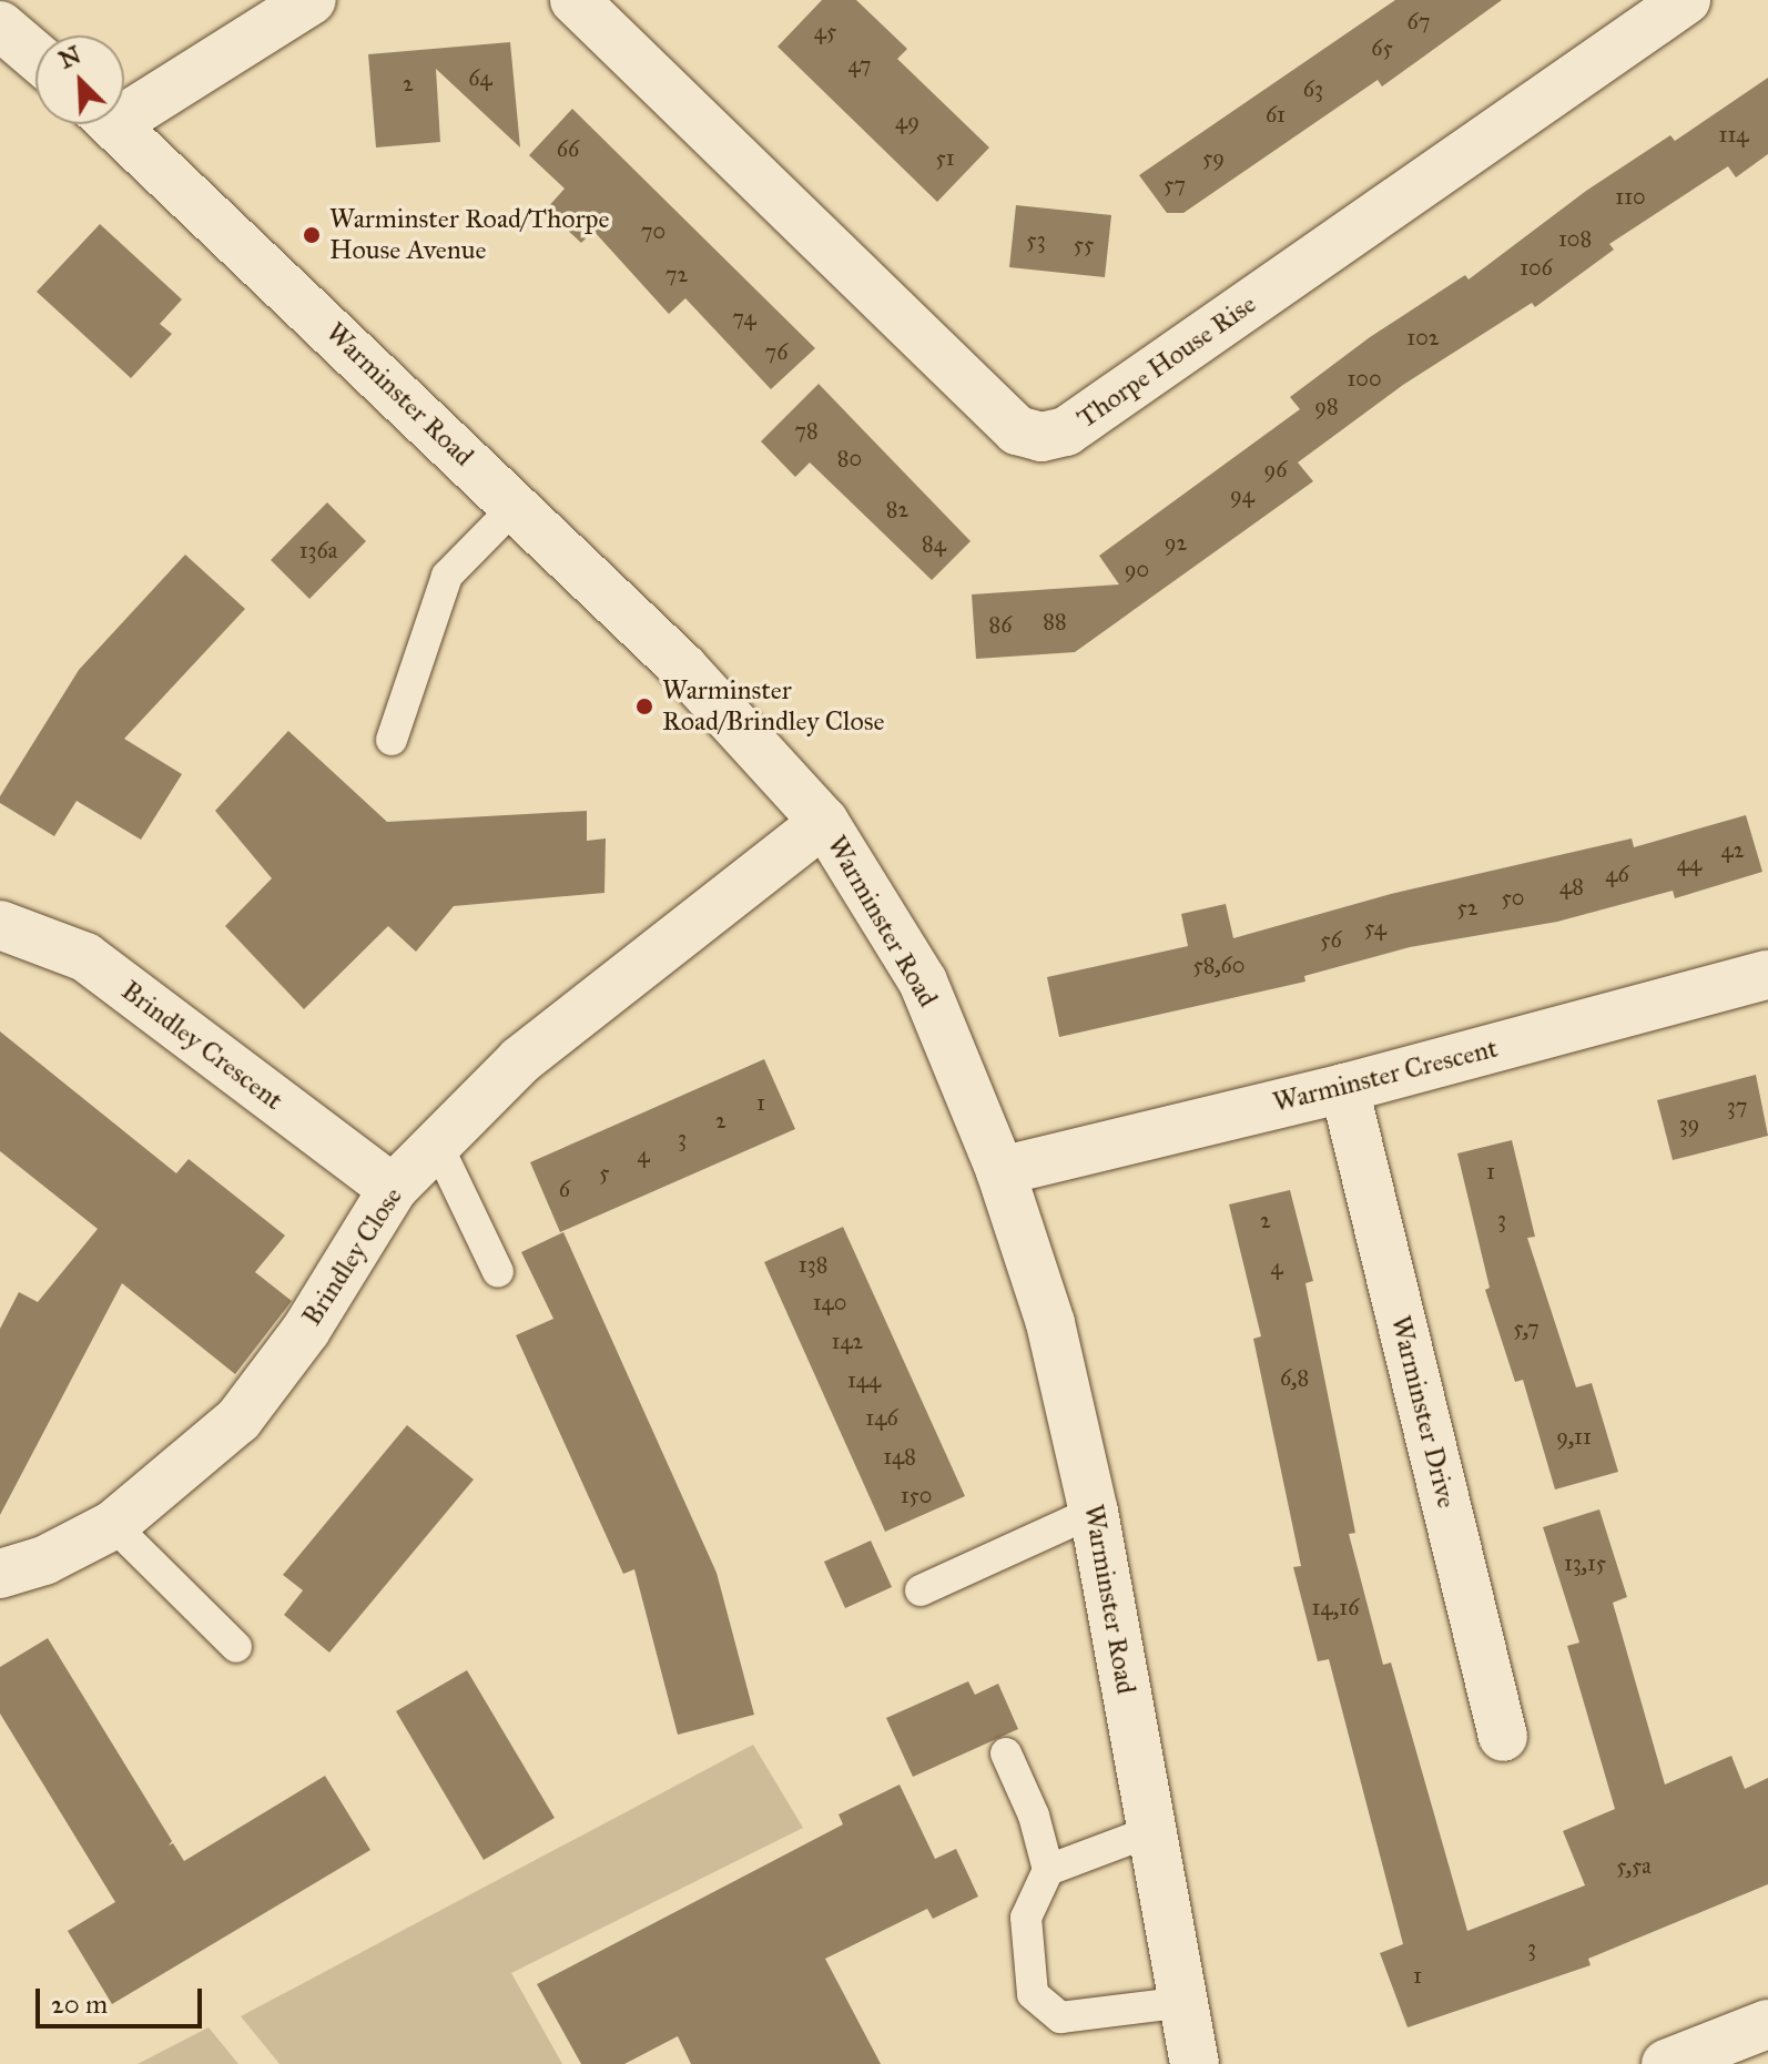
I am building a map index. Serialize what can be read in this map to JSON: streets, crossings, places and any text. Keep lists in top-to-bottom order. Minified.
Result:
{"streets":{"street":["Thorpe House Rise","Warminster Road","Brindley Crescent","Warminster Crescent","Brindley Close","Warminster Drive"]},"crossings":[["Warminster Road","Warminster Crescent"],["Warminster Road","Brindley Close"],["Brindley Crescent","Brindley Close"],["Warminster Crescent","Warminster Drive"]],"places":["Warminster Road/Thorpe House Avenue","Warminster Road/Brindley Close"],"house_numbers":["67","45","65","47","64","2","63","61","49","114","66","51","59","57","110","70","108","53","55","106","72","74","102","76","100","98","78","80","96","94","82","92","84","136a","90","88","86","42","44","46","48","50","52","54","56","58,60","1","37","2","39","3","4","1","5","6","3","2","138","4","140","5,7","142","6,8","144","146","9,11","148","150","13,15","14,16","5,5a","3","1"],"scale_bar":"20 m","north":"top left"}
